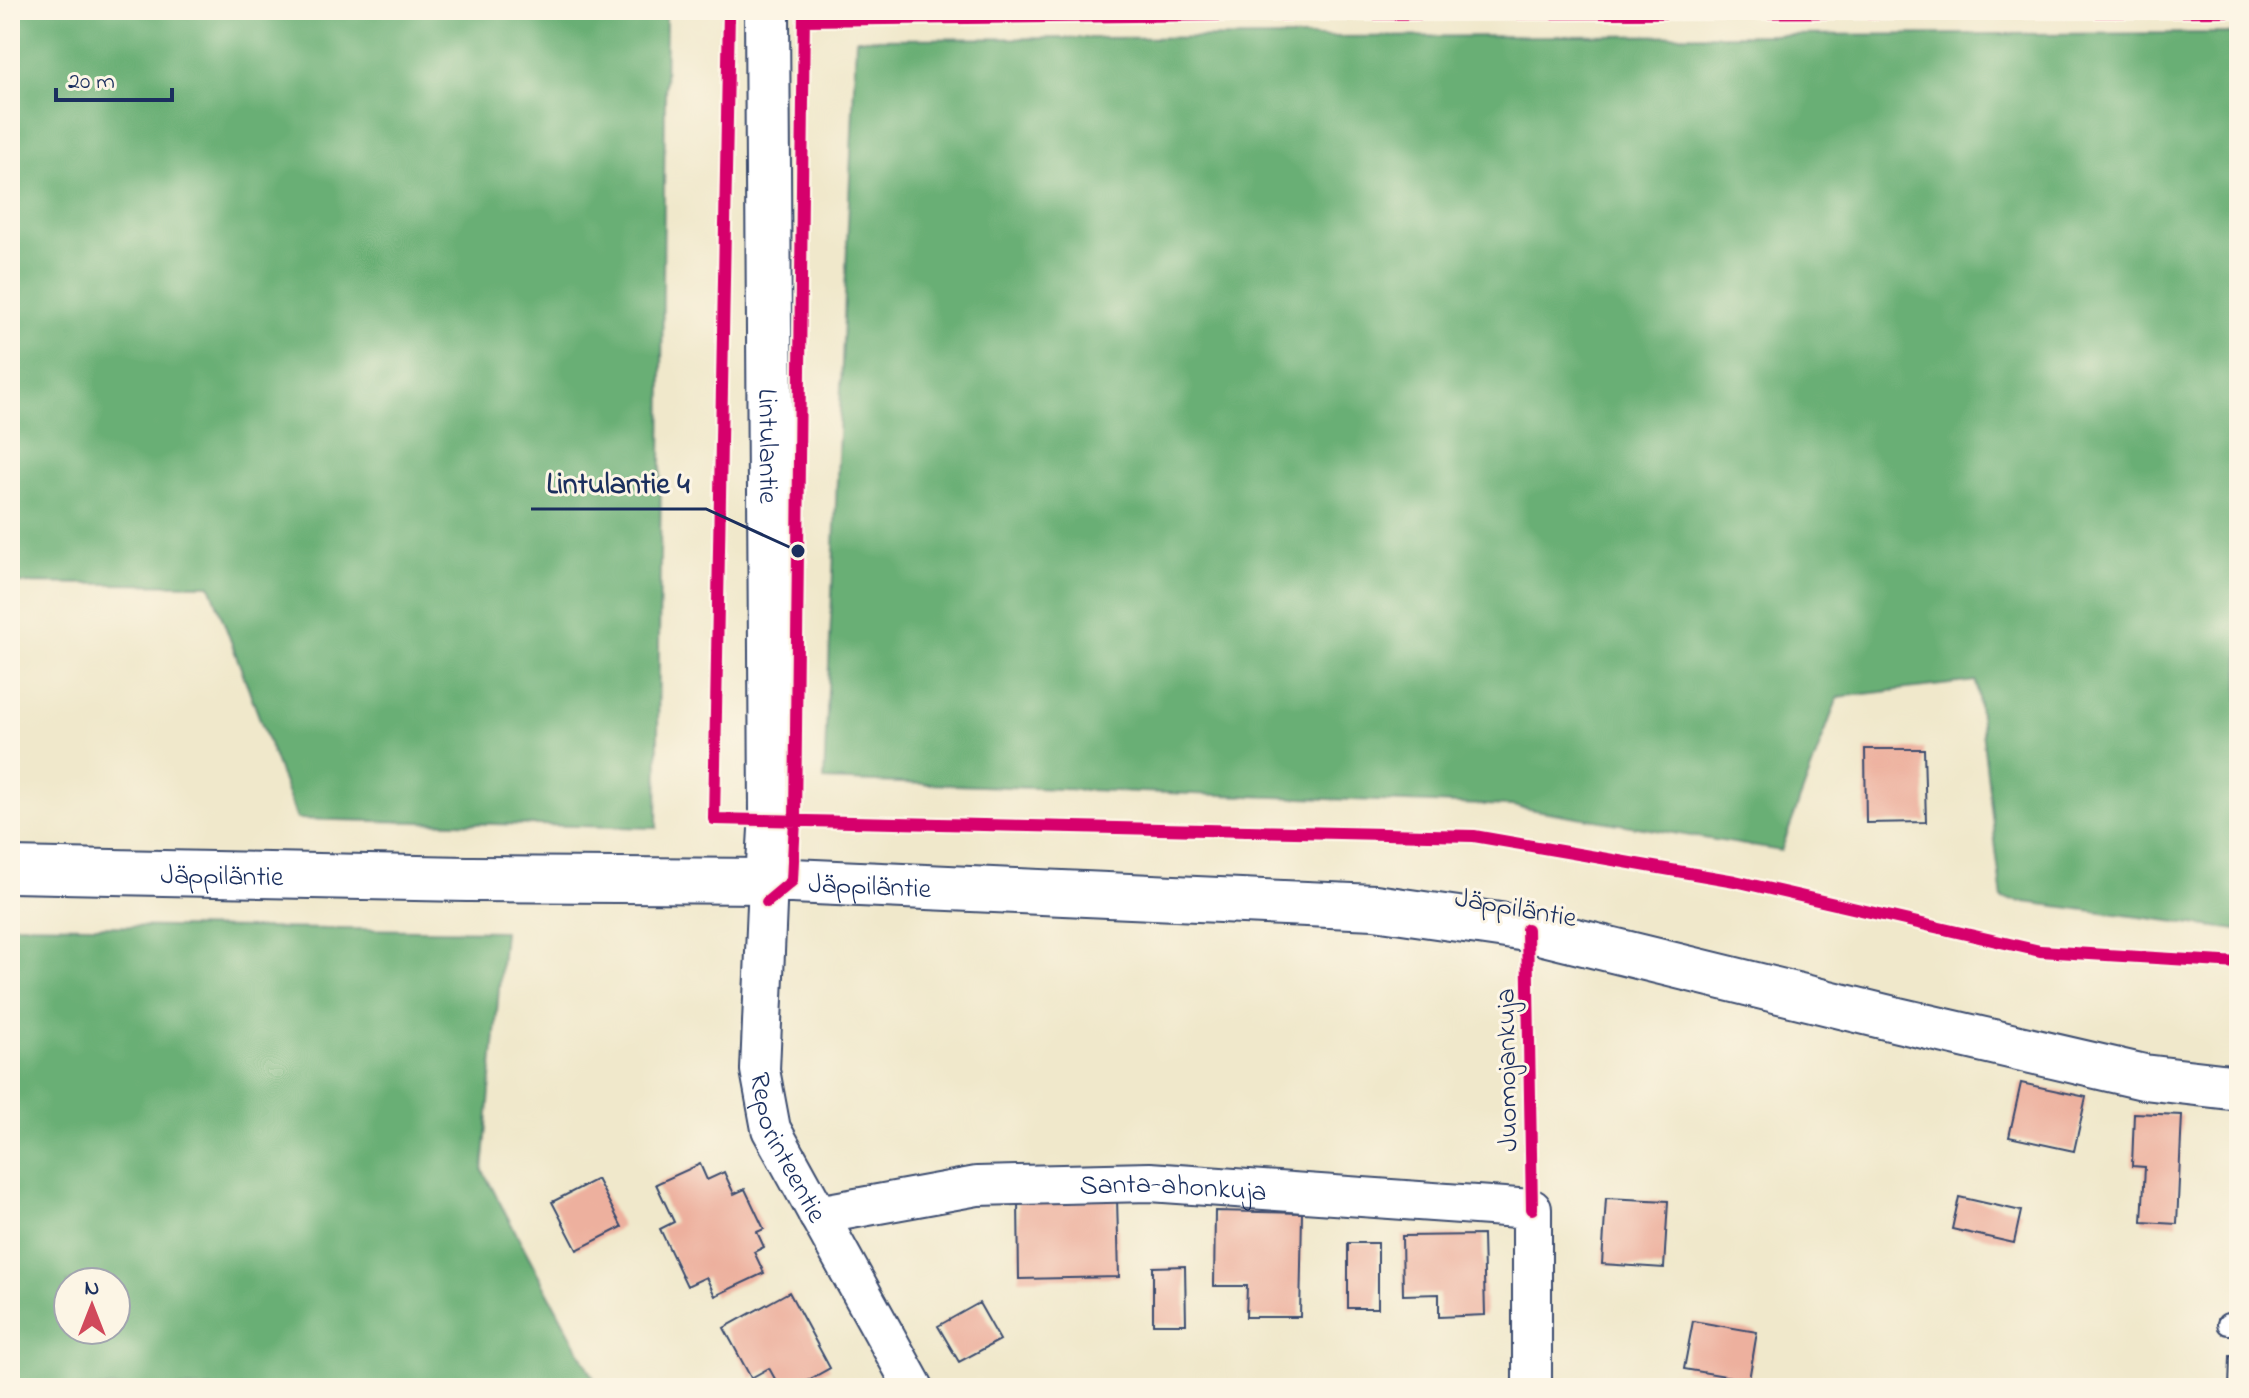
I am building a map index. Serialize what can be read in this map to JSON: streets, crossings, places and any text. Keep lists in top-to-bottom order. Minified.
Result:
{"streets":{"main road":["Lintulantie","Jäppiläntie"],"street":["Reporinteentie","Santa-ahonkuja"],"cycle path":["Juomojankuja"]},"crossings":[["Lintulantie","Jäppiläntie"],["Lintulantie","Reporinteentie"],["Jäppiläntie","Reporinteentie"],["Reporinteentie","Santa-ahonkuja"]],"places":["Lintulantie 4"],"scale_bar":"20 m","north":"top"}
